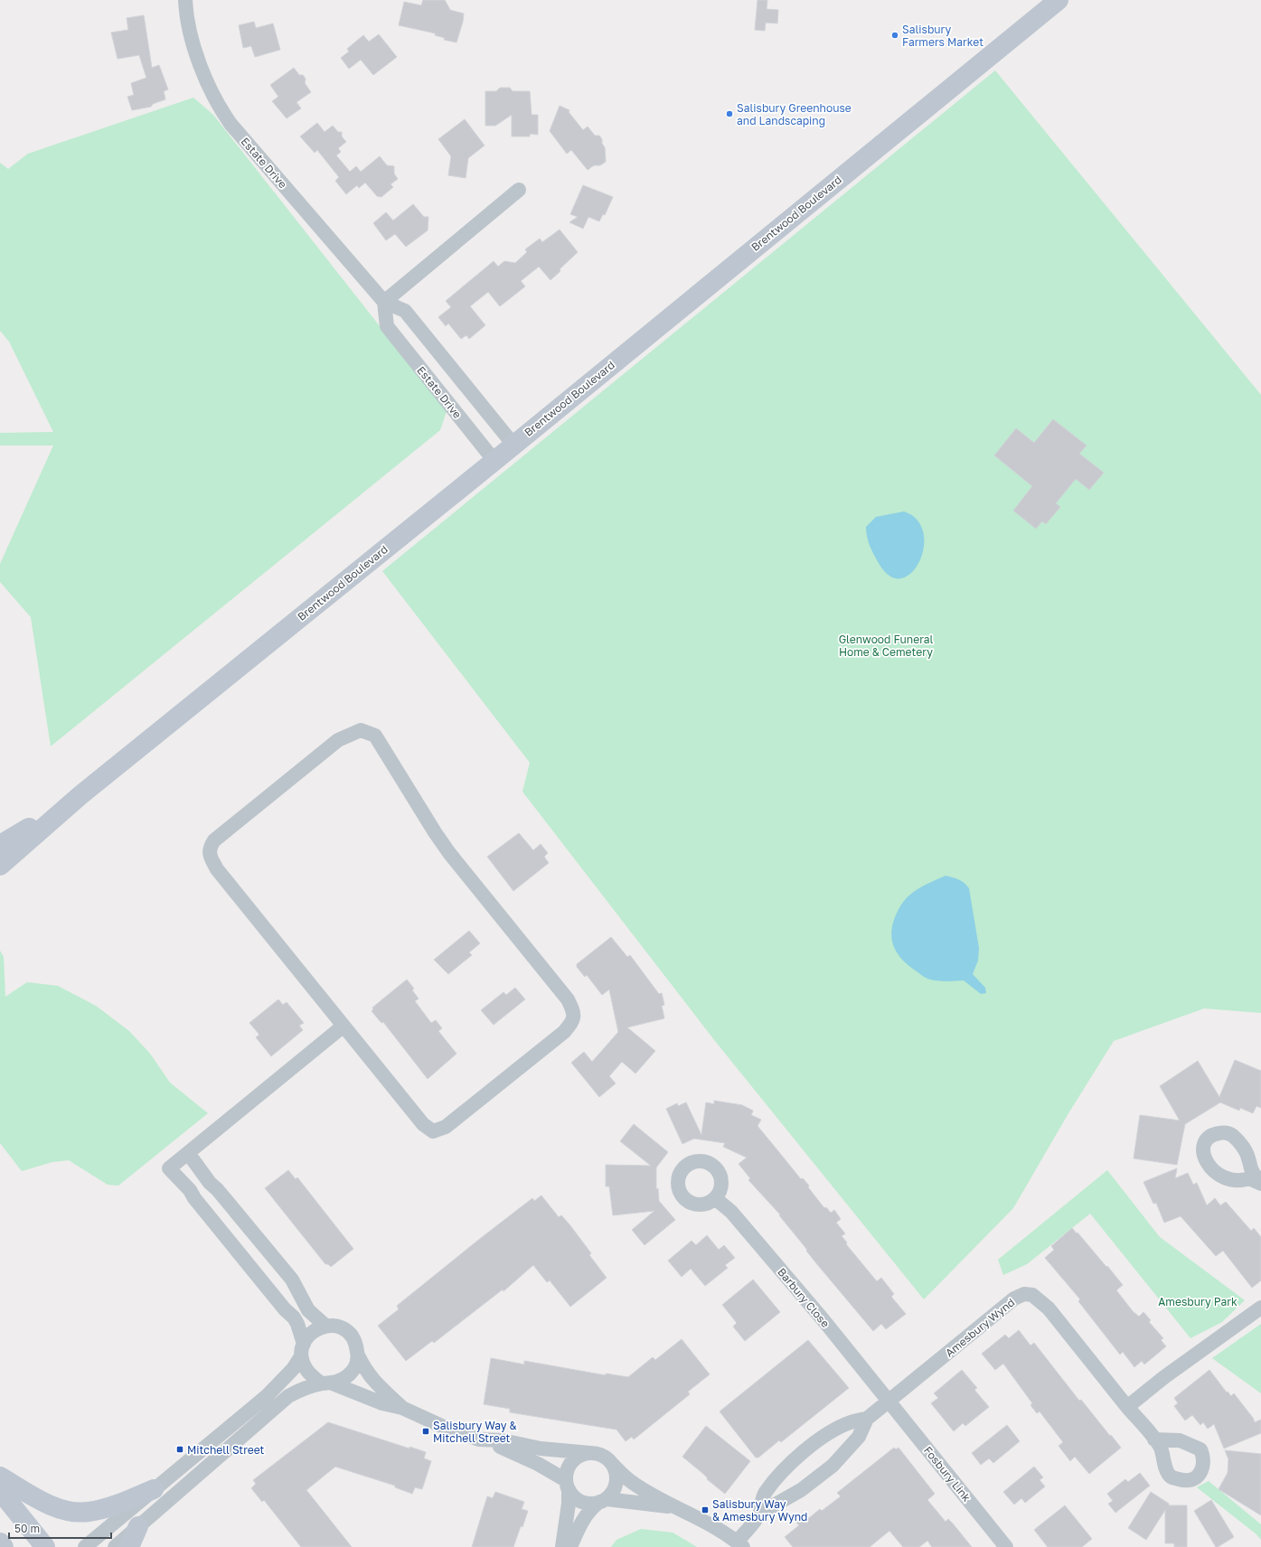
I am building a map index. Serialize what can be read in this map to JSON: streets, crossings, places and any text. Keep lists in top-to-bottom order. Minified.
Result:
{"streets":{"street":["Estate Drive","Brentwood Boulevard","Barbury Close","Amesbury Wynd","Fosbury Link"]},"crossings":[["Estate Drive","Brentwood Boulevard"],["Barbury Close","Amesbury Wynd"],["Barbury Close","Fosbury Link"],["Amesbury Wynd","Fosbury Link"]],"parks":["Glenwood Funeral Home & Cemetery","Amesbury Park"],"places":{"other":["Salisbury Farmers Market","Salisbury Greenhouse and Landscaping"],"transit":["Salisbury Way & Mitchell Street","Mitchell Street","Salisbury Way & Amesbury Wynd"]},"scale_bar":"50 m"}
